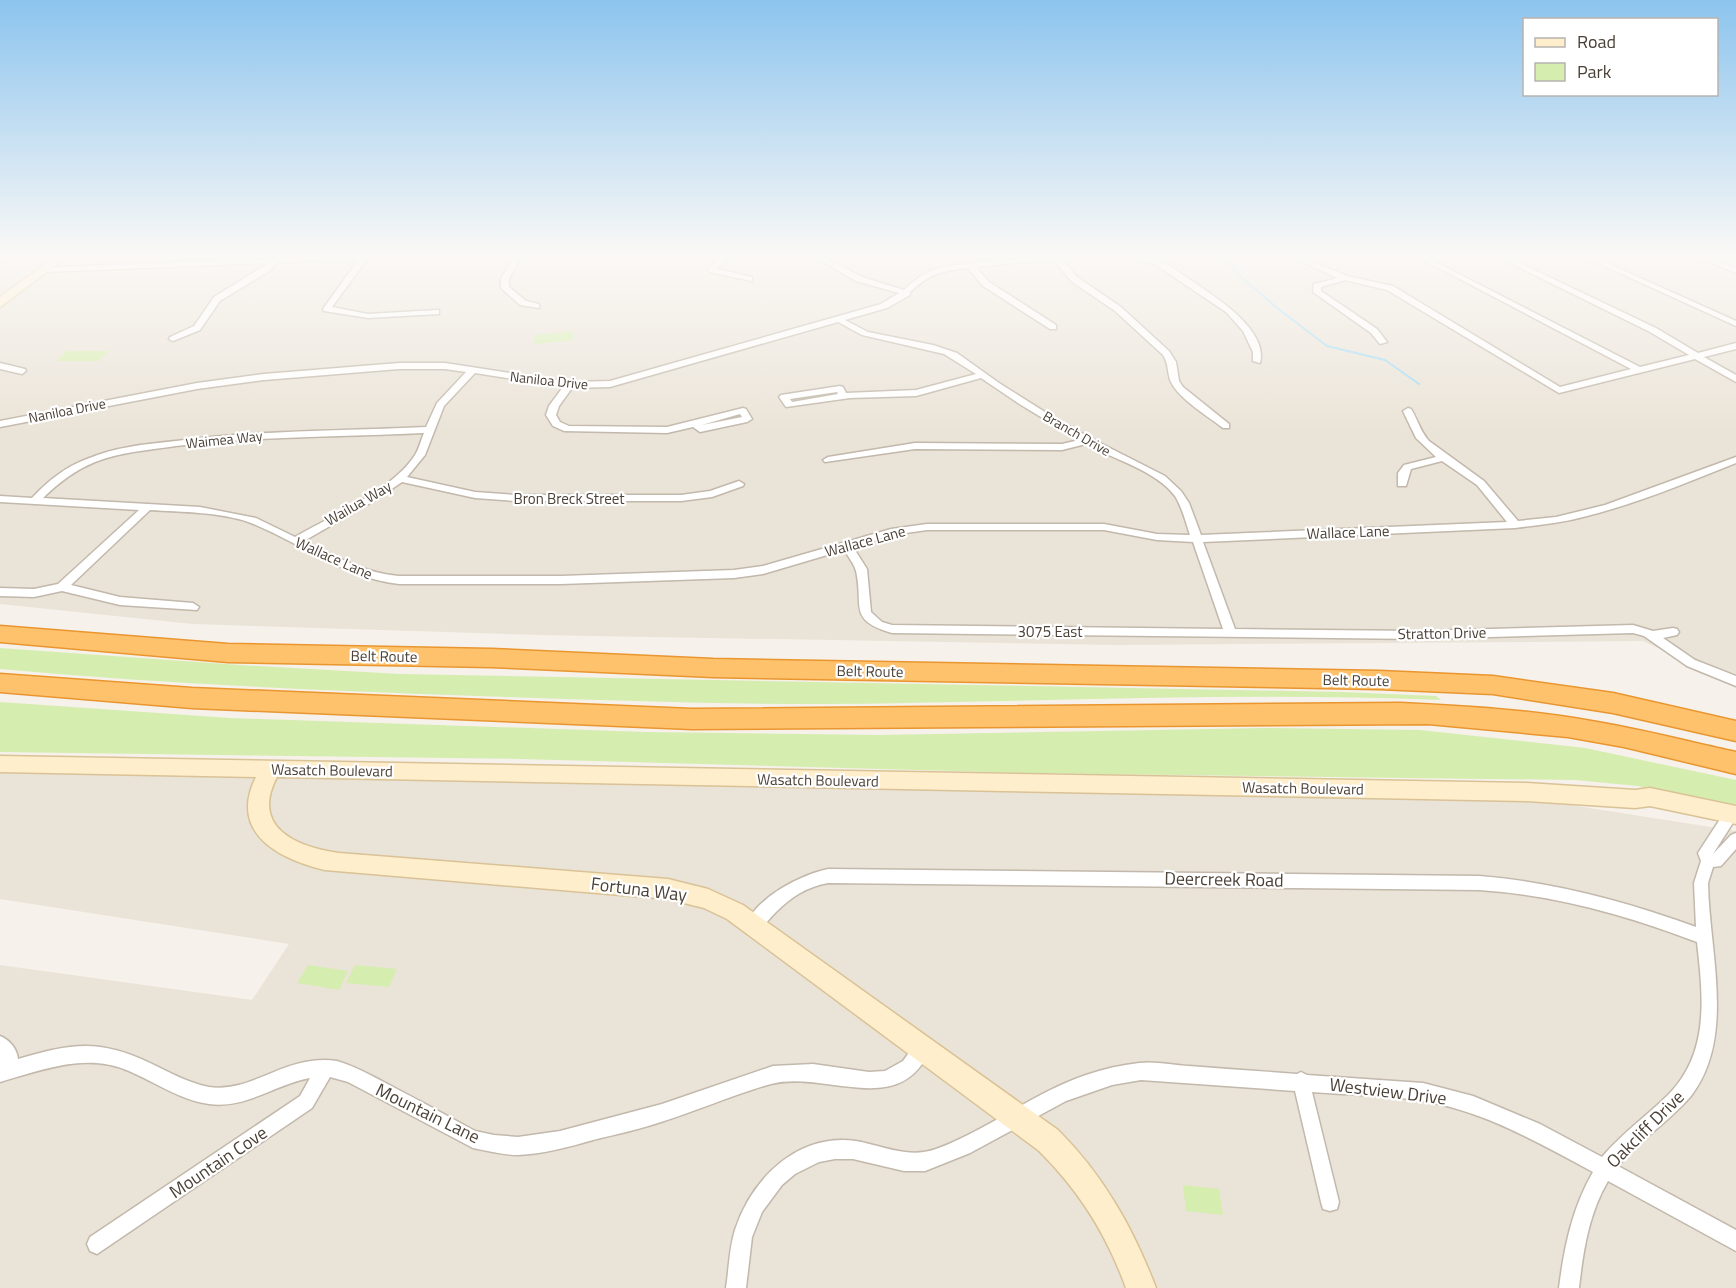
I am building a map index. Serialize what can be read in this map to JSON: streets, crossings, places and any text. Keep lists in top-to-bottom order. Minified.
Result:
{"streets":{"highway":["Belt Route"],"street":["Naniloa Drive","Branch Drive","Waimea Way","Bron Breck Street","Wailua Way","Wallace Lane","3075 East","Stratton Drive","Wasatch Boulevard","Deercreek Road","Fortuna Way","Westview Drive","Mountain Lane","Oakcliff Drive","Mountain Cove"]},"crossings":[["Naniloa Drive","Branch Drive"],["Naniloa Drive","Wailua Way"],["Branch Drive","Wallace Lane"],["Branch Drive","3075 East"],["Branch Drive","Stratton Drive"],["Waimea Way","Wailua Way"],["Waimea Way","Wallace Lane"],["Bron Breck Street","Wailua Way"],["Wailua Way","Wallace Lane"],["Wallace Lane","3075 East"],["3075 East","Stratton Drive"],["Wasatch Boulevard","Fortuna Way"],["Wasatch Boulevard","Oakcliff Drive"],["Deercreek Road","Fortuna Way"],["Deercreek Road","Oakcliff Drive"],["Fortuna Way","Westview Drive"],["Fortuna Way","Mountain Lane"],["Westview Drive","Oakcliff Drive"],["Mountain Lane","Mountain Cove"]],"legend":["Road","Park"]}
